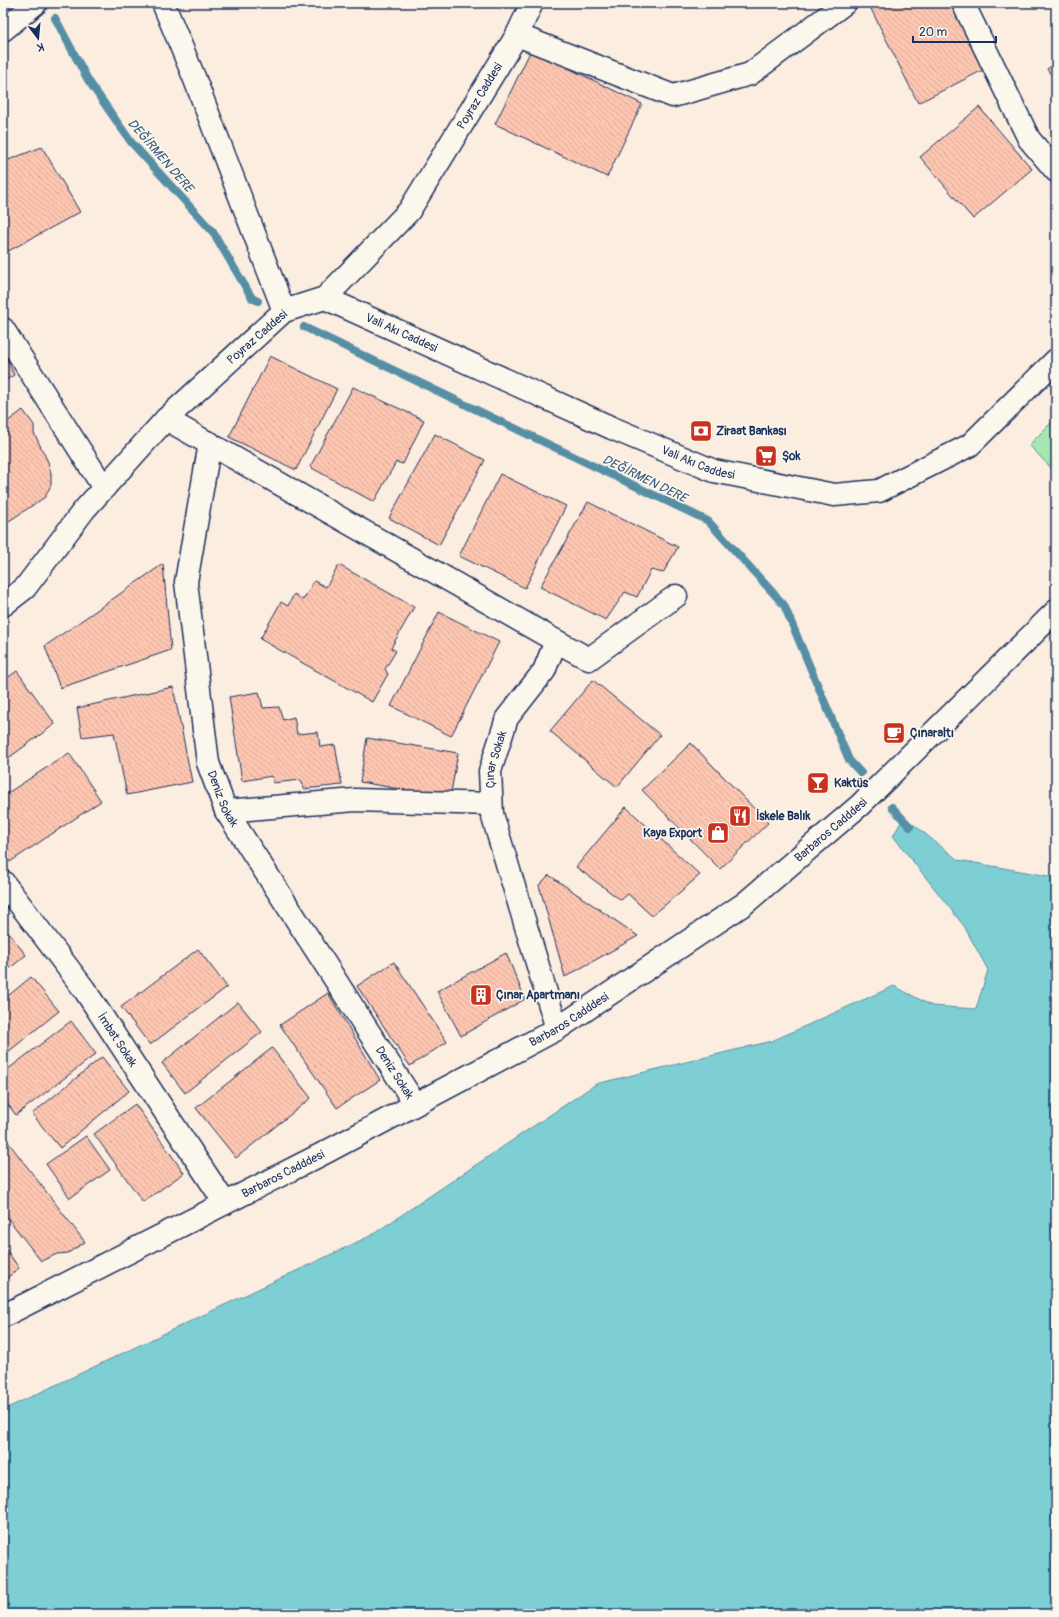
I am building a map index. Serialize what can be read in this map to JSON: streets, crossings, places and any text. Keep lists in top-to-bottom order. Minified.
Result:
{"streets":{"street":["Poyraz Caddesi","Vali Akı Caddesi","Çınar Sokak","Deniz Sokak","Barbaros Cadddesi","İmbat Sokak"]},"crossings":[["Poyraz Caddesi","Vali Akı Caddesi"],["Çınar Sokak","Barbaros Cadddesi"],["Deniz Sokak","Barbaros Cadddesi"],["Barbaros Cadddesi","İmbat Sokak"]],"water":["DEĞİRMEN DERE"],"places":{"bank":["Ziraat Bankası"],"supermarket":["Şok"],"cafe":["Çınaraltı"],"bar":["Kaktüs"],"restaurant":["İskele Balık"],"shop":["Kaya Export"],"building":["Çınar Apartmanı"]},"scale_bar":"20 m","north":"bottom"}
